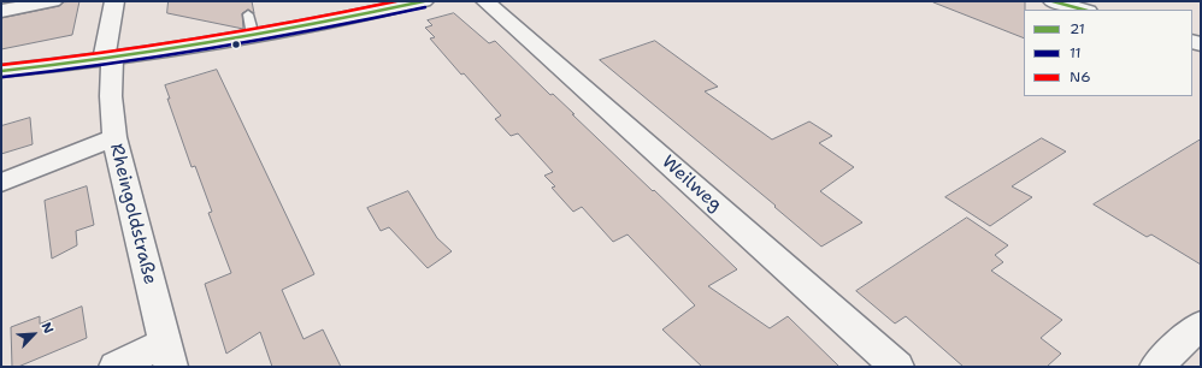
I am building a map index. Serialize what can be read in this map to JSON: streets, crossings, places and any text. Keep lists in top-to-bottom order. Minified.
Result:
{"streets":{"street":["Weilweg","Rheingoldstraße"]},"lines":["transit line 21","transit line N6","transit line 11"],"legend":["21","11","N6"],"north":"top right"}
